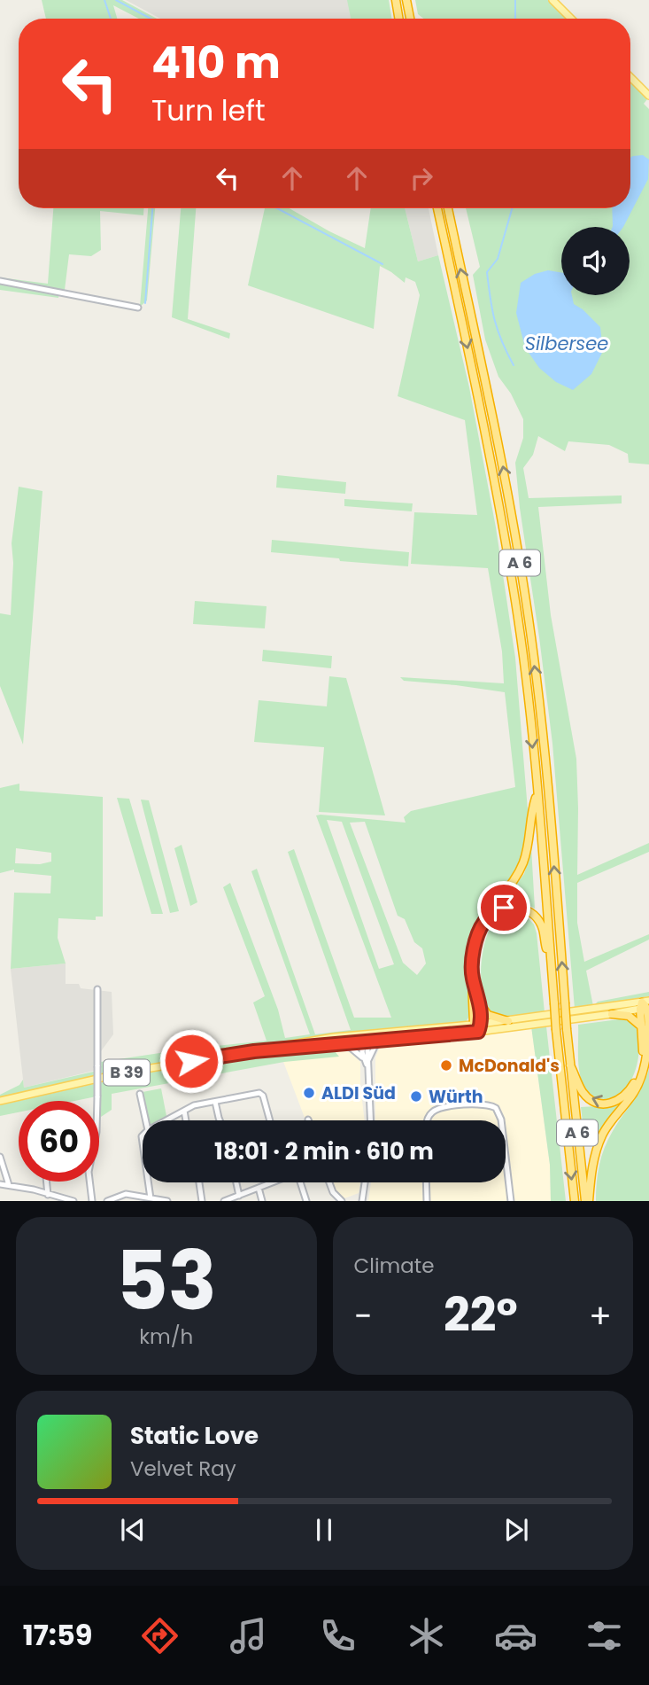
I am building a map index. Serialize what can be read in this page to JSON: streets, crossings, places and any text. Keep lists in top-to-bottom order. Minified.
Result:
{"streets":{"highway":["A 6"],"main road":["B 39"]},"water":["Silbersee"],"places":["McDonald's","ALDI Süd","Würth"],"page":{"turn":["410 m","Turn left"],"limit":"60","trip":"18:01 · 2 min · 610 m","tile":[["53","km/h"],"Climate"],"heat":["−","22°","+"],"song":["Static Love","Velvet Ray"],"tabs":"17:59"}}
